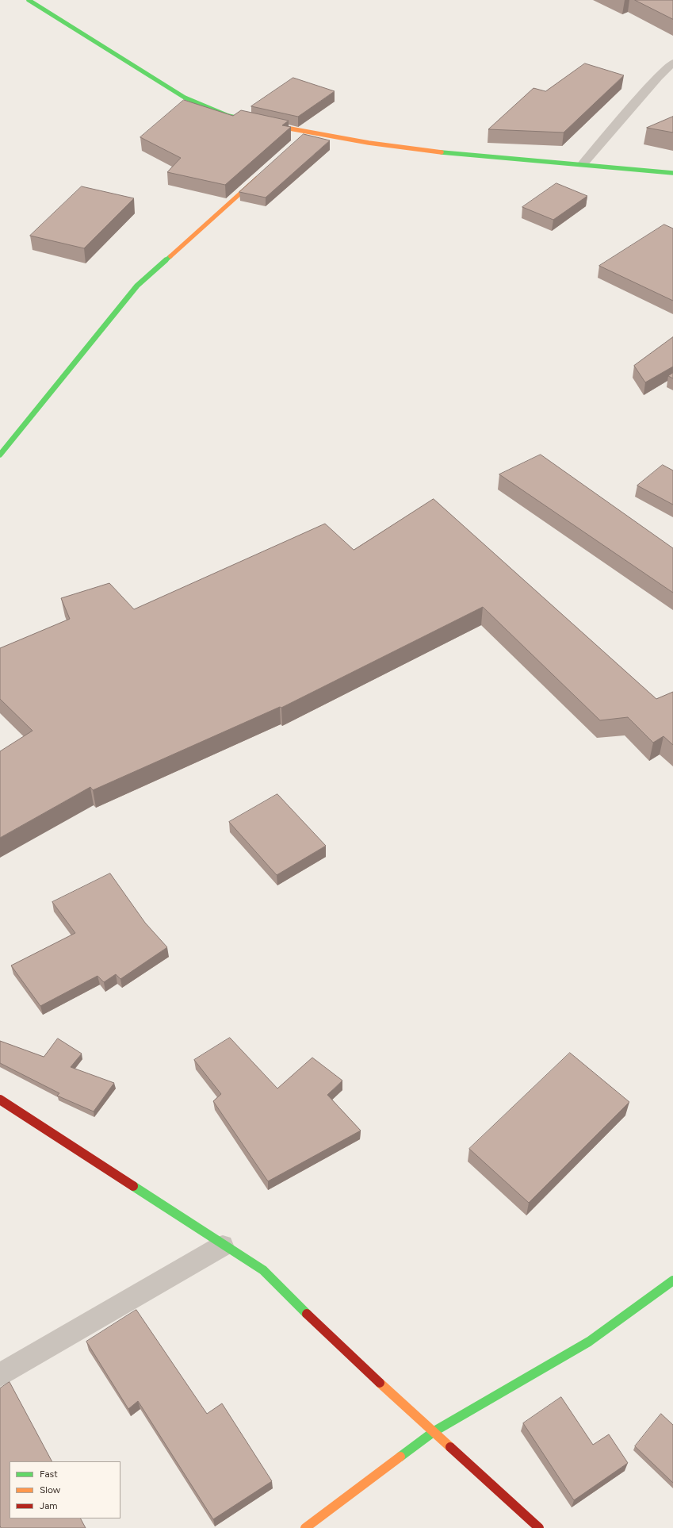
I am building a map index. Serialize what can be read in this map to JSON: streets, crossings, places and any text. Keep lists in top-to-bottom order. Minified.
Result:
{"legend":["Fast","Slow","Jam"]}
